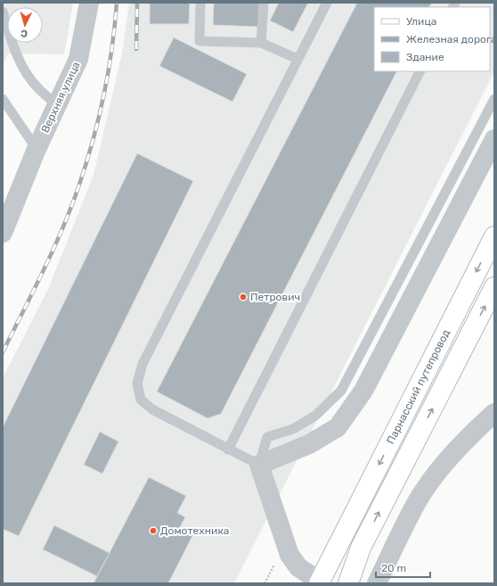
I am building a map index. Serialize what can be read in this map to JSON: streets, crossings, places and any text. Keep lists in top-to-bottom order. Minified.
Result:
{"streets":{"main road":["Парнасский путепровод"],"street":["Верхняя улица"]},"places":["Петрович","Домотехника"],"legend":["Улица","Железная дорога","Здание"],"scale_bar":"20 m","north":"bottom"}
